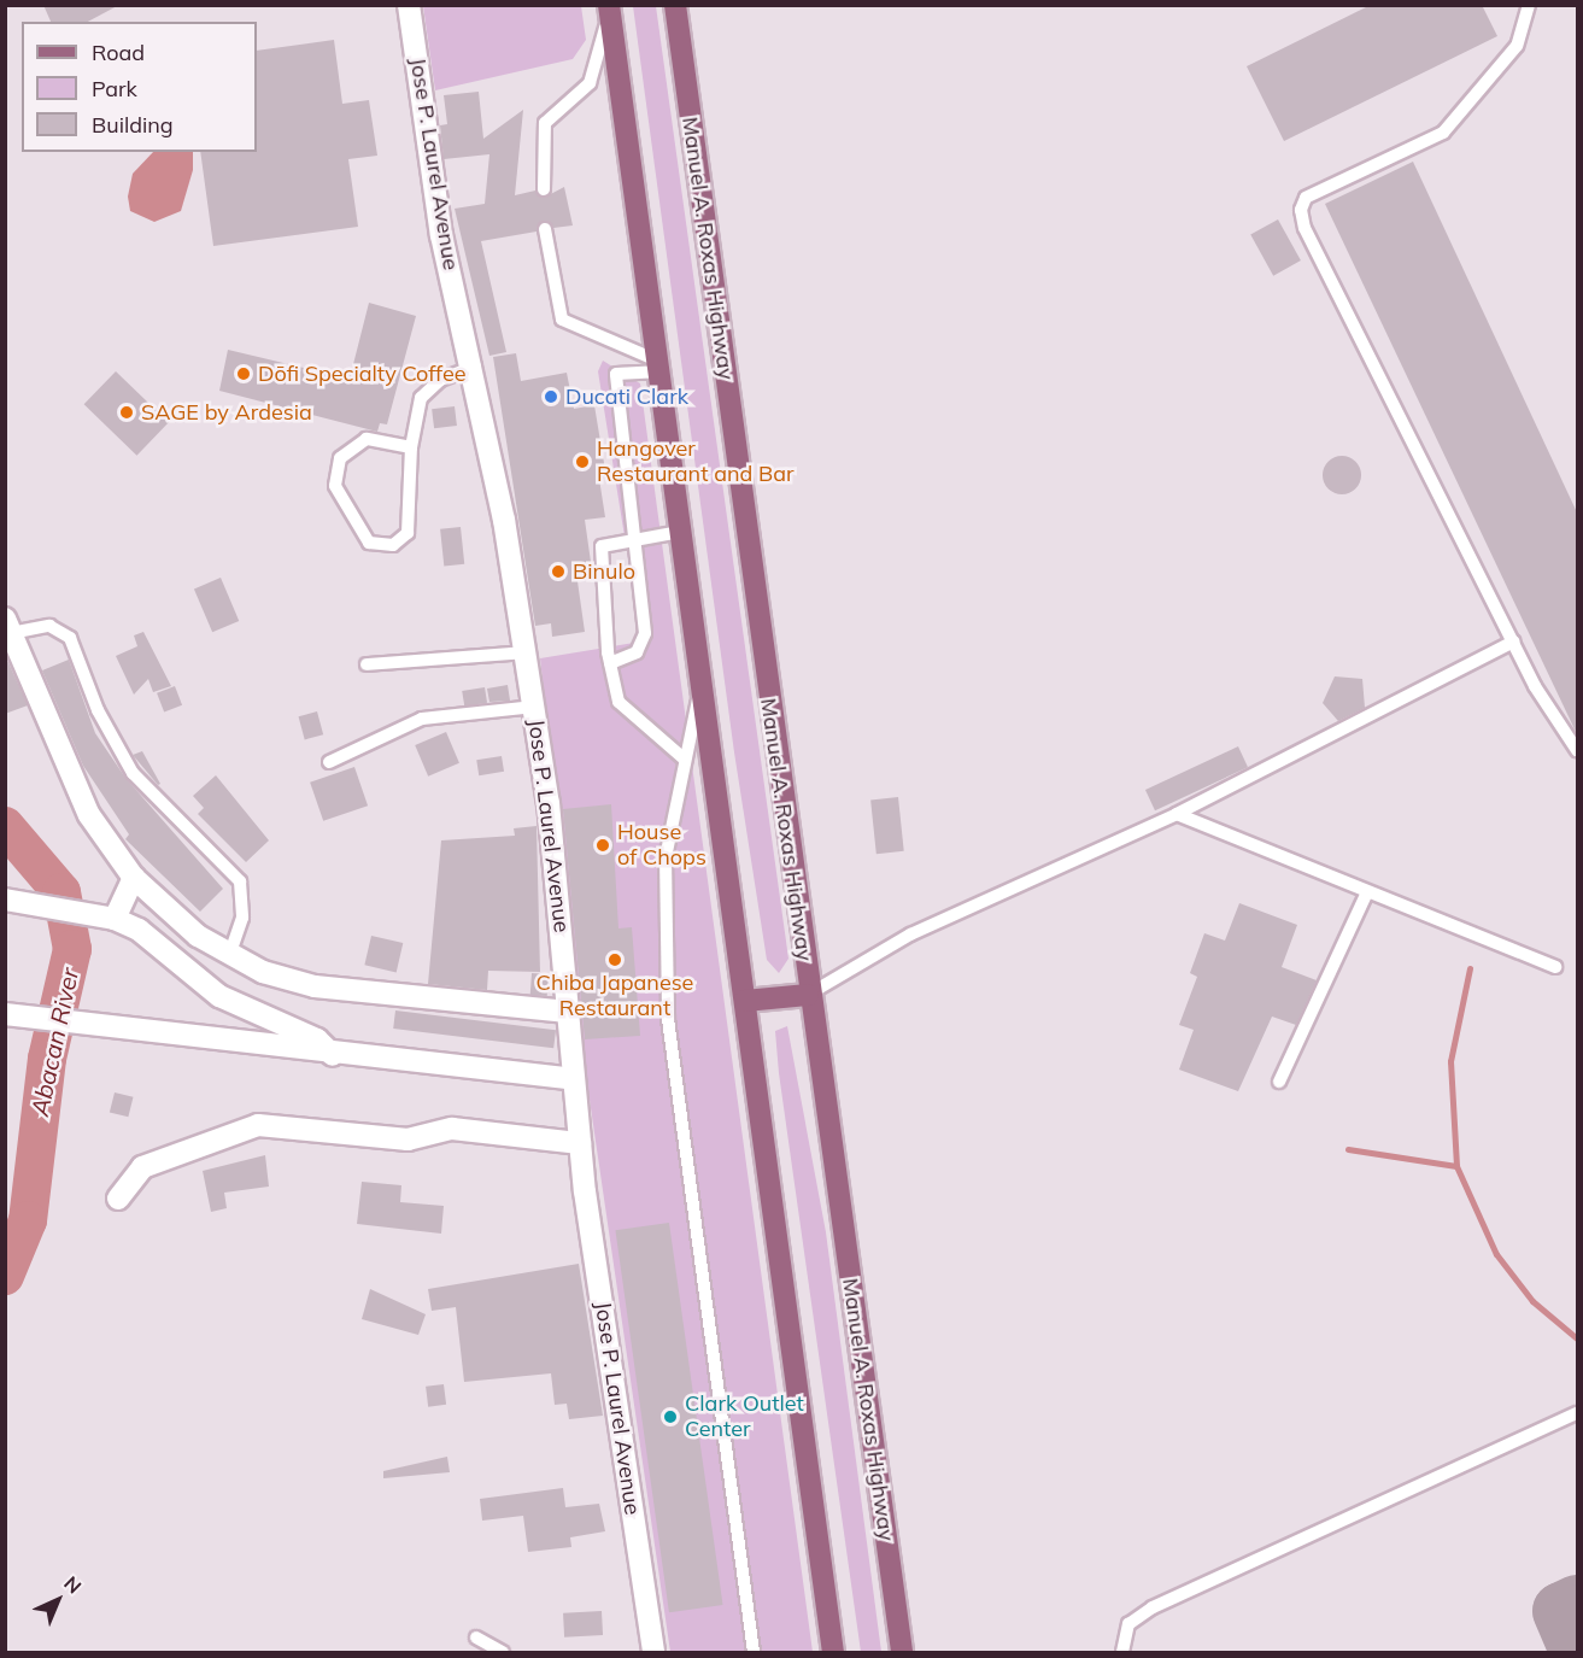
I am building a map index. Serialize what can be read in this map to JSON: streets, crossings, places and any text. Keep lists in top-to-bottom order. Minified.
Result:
{"streets":{"main road":["Manuel A. Roxas Highway"],"street":["Jose P. Laurel Avenue"]},"water":["Abacan River"],"places":["Dōfi Specialty Coffee","Ducati Clark","SAGE by Ardesia","Hangover Restaurant and Bar","Binulo","House of Chops","Chiba Japanese Restaurant","Clark Outlet Center"],"legend":["Road","Park","Building"],"north":"top right"}
